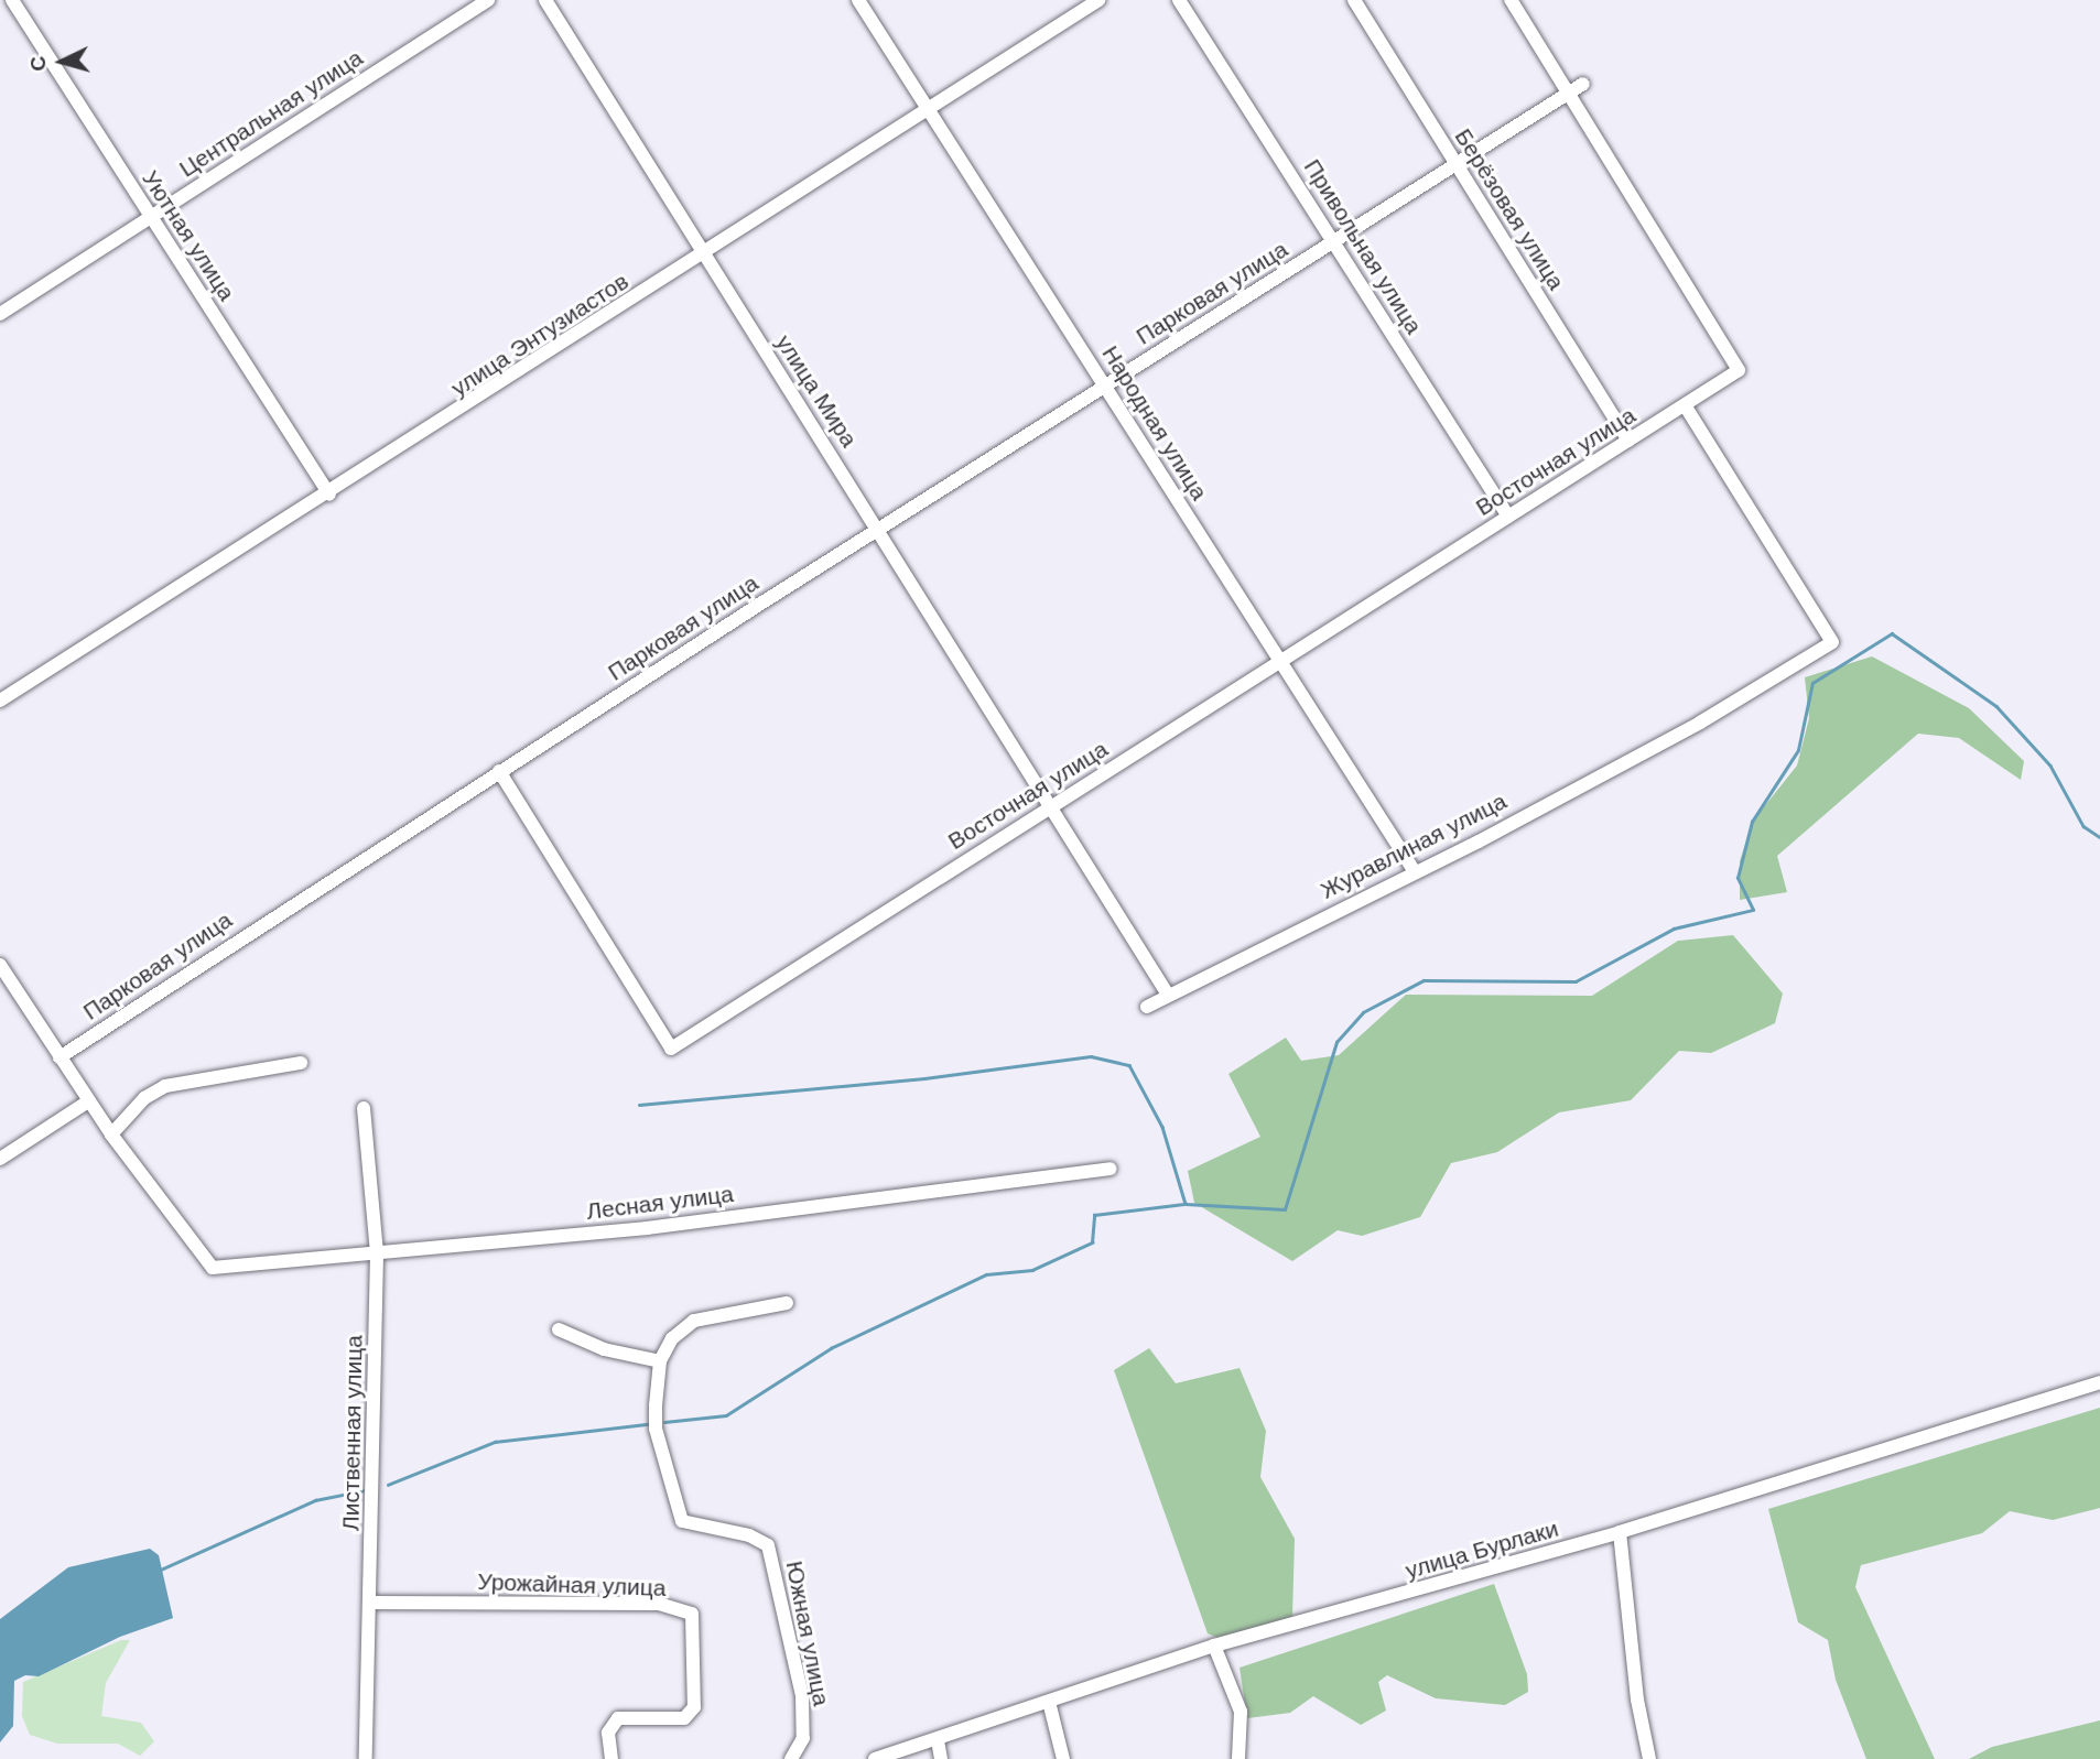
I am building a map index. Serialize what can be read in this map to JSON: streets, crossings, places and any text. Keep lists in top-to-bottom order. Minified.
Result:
{"streets":{"street":["Центральная улица","Берёзовая улица","Уютная улица","Привольная улица","Парковая улица","улица Энтузиастов","улица Мира","Народная улица","Восточная улица","Журавлиная улица","Лесная улица","Лиственная улица","улица Бурлаки","Урожайная улица","Южная улица"]},"crossings":[["Центральная улица","Уютная улица"],["Берёзовая улица","Парковая улица"],["Берёзовая улица","Восточная улица"],["Уютная улица","улица Энтузиастов"],["Привольная улица","Парковая улица"],["Привольная улица","Восточная улица"],["Парковая улица","улица Мира"],["Парковая улица","Народная улица"],["Парковая улица","Восточная улица"],["улица Энтузиастов","улица Мира"],["улица Энтузиастов","Народная улица"],["улица Мира","Восточная улица"],["улица Мира","Журавлиная улица"],["Народная улица","Восточная улица"],["Народная улица","Журавлиная улица"],["Восточная улица","Журавлиная улица"],["Лесная улица","Лиственная улица"],["Лиственная улица","Урожайная улица"]],"north":"left"}
